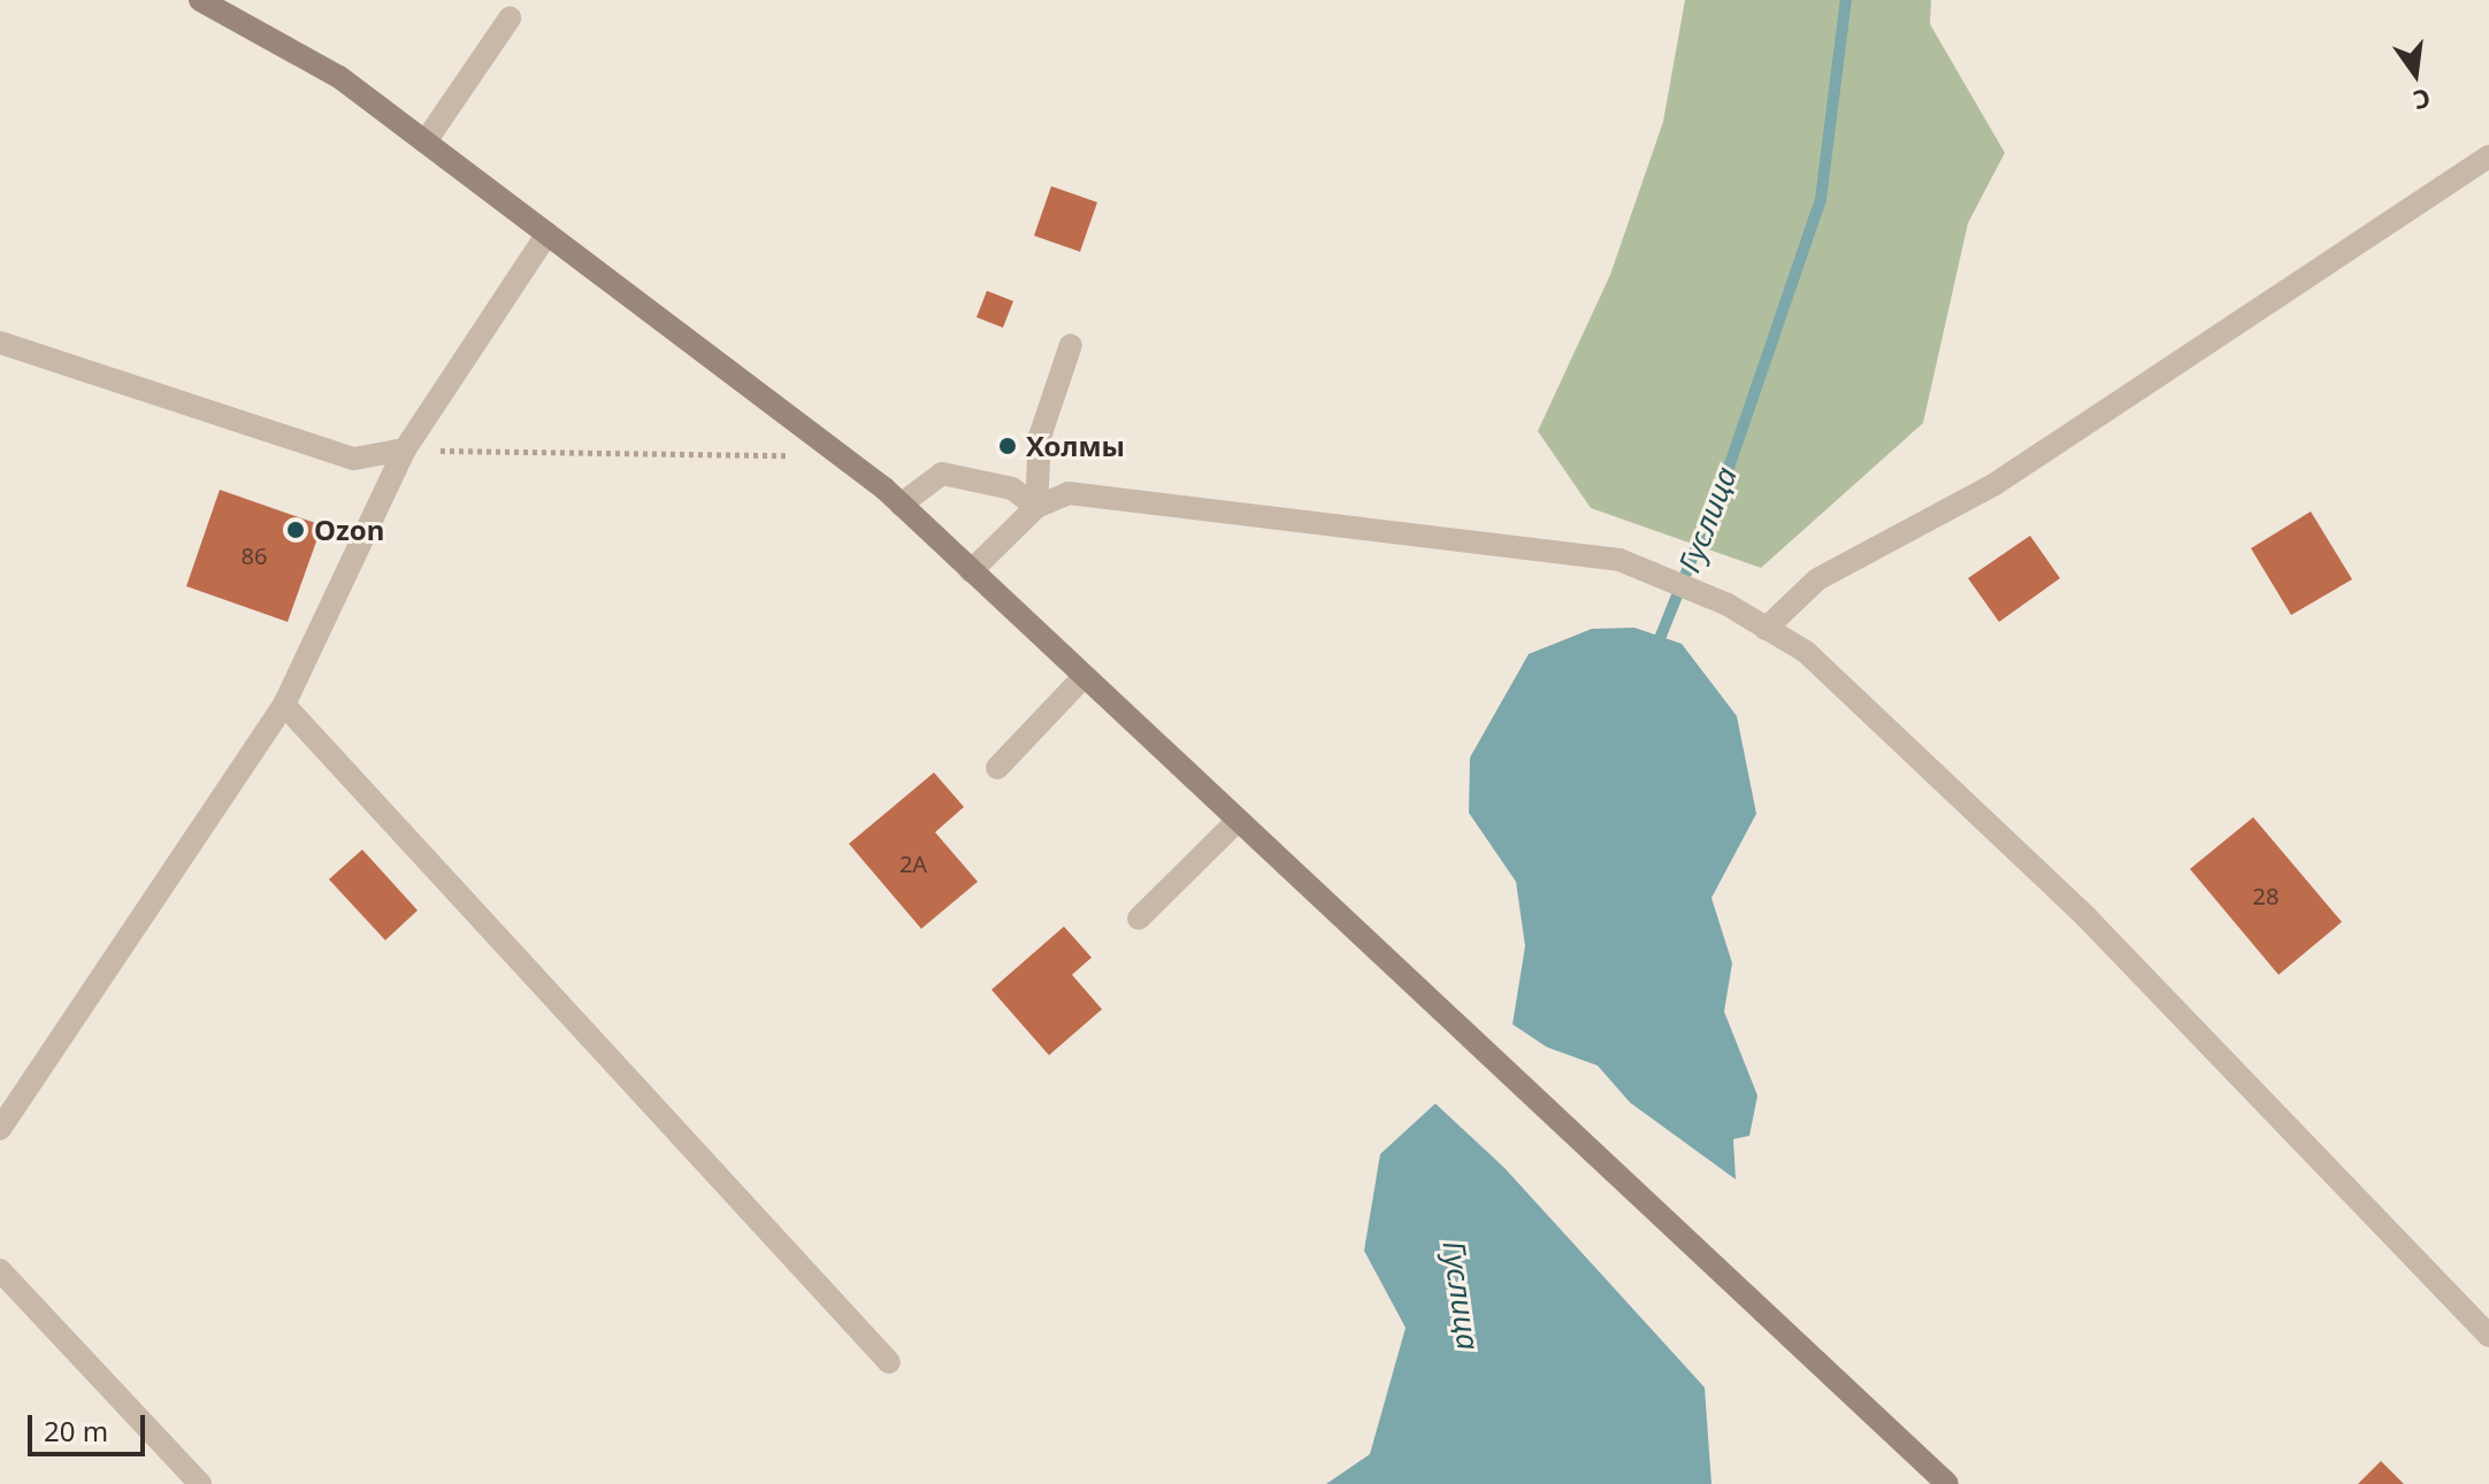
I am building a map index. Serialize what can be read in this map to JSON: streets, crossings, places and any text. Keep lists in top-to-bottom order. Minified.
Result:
{"water":["Гуслица"],"places":["Холмы","Ozon"],"house_numbers":["86","2А","28"],"scale_bar":"20 m","north":"bottom"}
